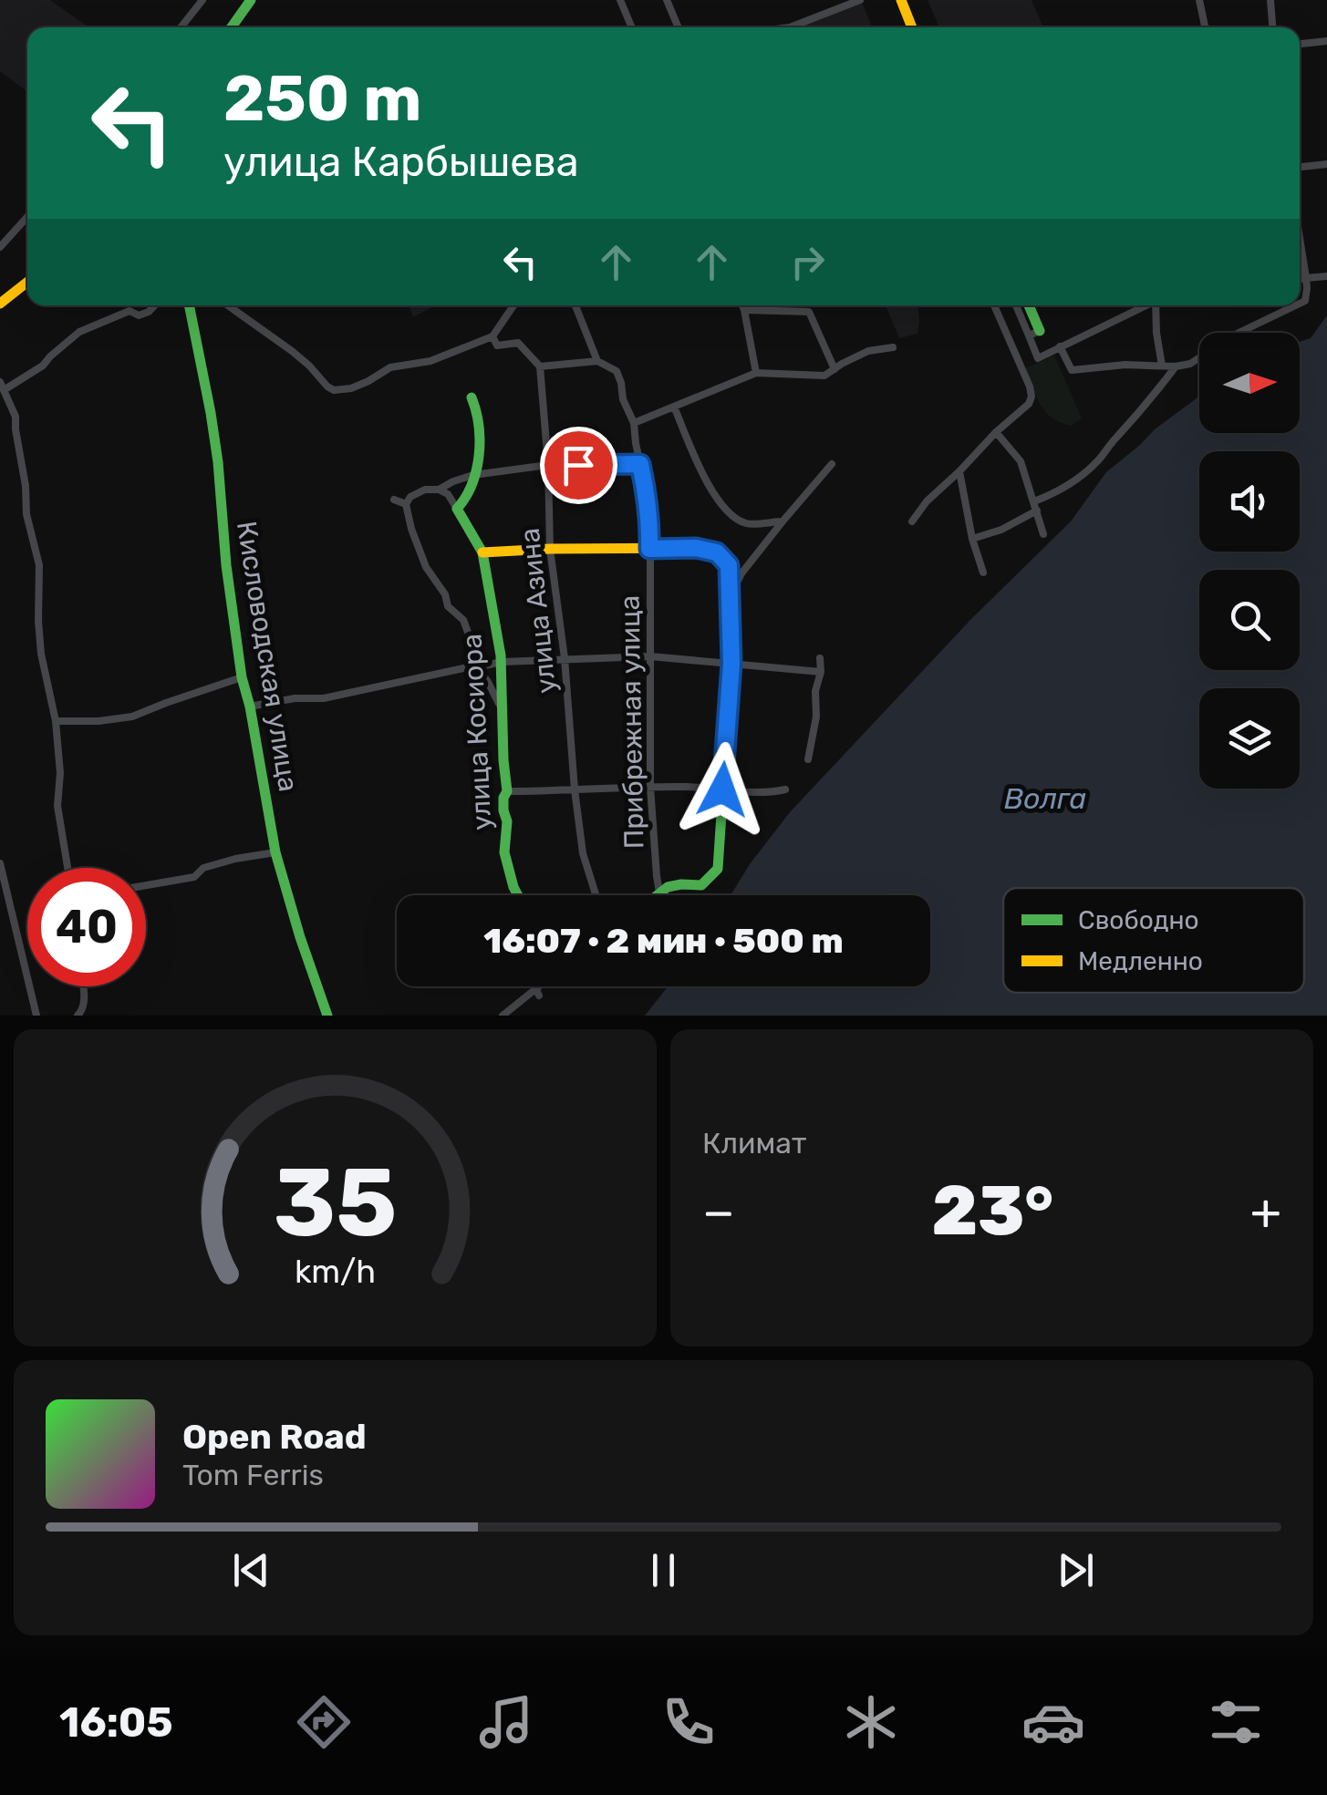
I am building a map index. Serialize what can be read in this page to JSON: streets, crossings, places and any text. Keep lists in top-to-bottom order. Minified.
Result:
{"streets":{"main road":["Кисловодская улица","улица Косиора"],"street":["улица Азина","Прибрежная улица"]},"water":["Волга"],"legend":["Свободно","Медленно"],"north":"right","page":{"turn":["250 m","улица Карбышева"],"limit":"40","trip":"16:07 · 2 мин · 500 m","tile":"Климат","heat":["−","23°","+"],"song":["Open Road","Tom Ferris"],"tabs":"16:05","gauge":["35","km/h"]}}
